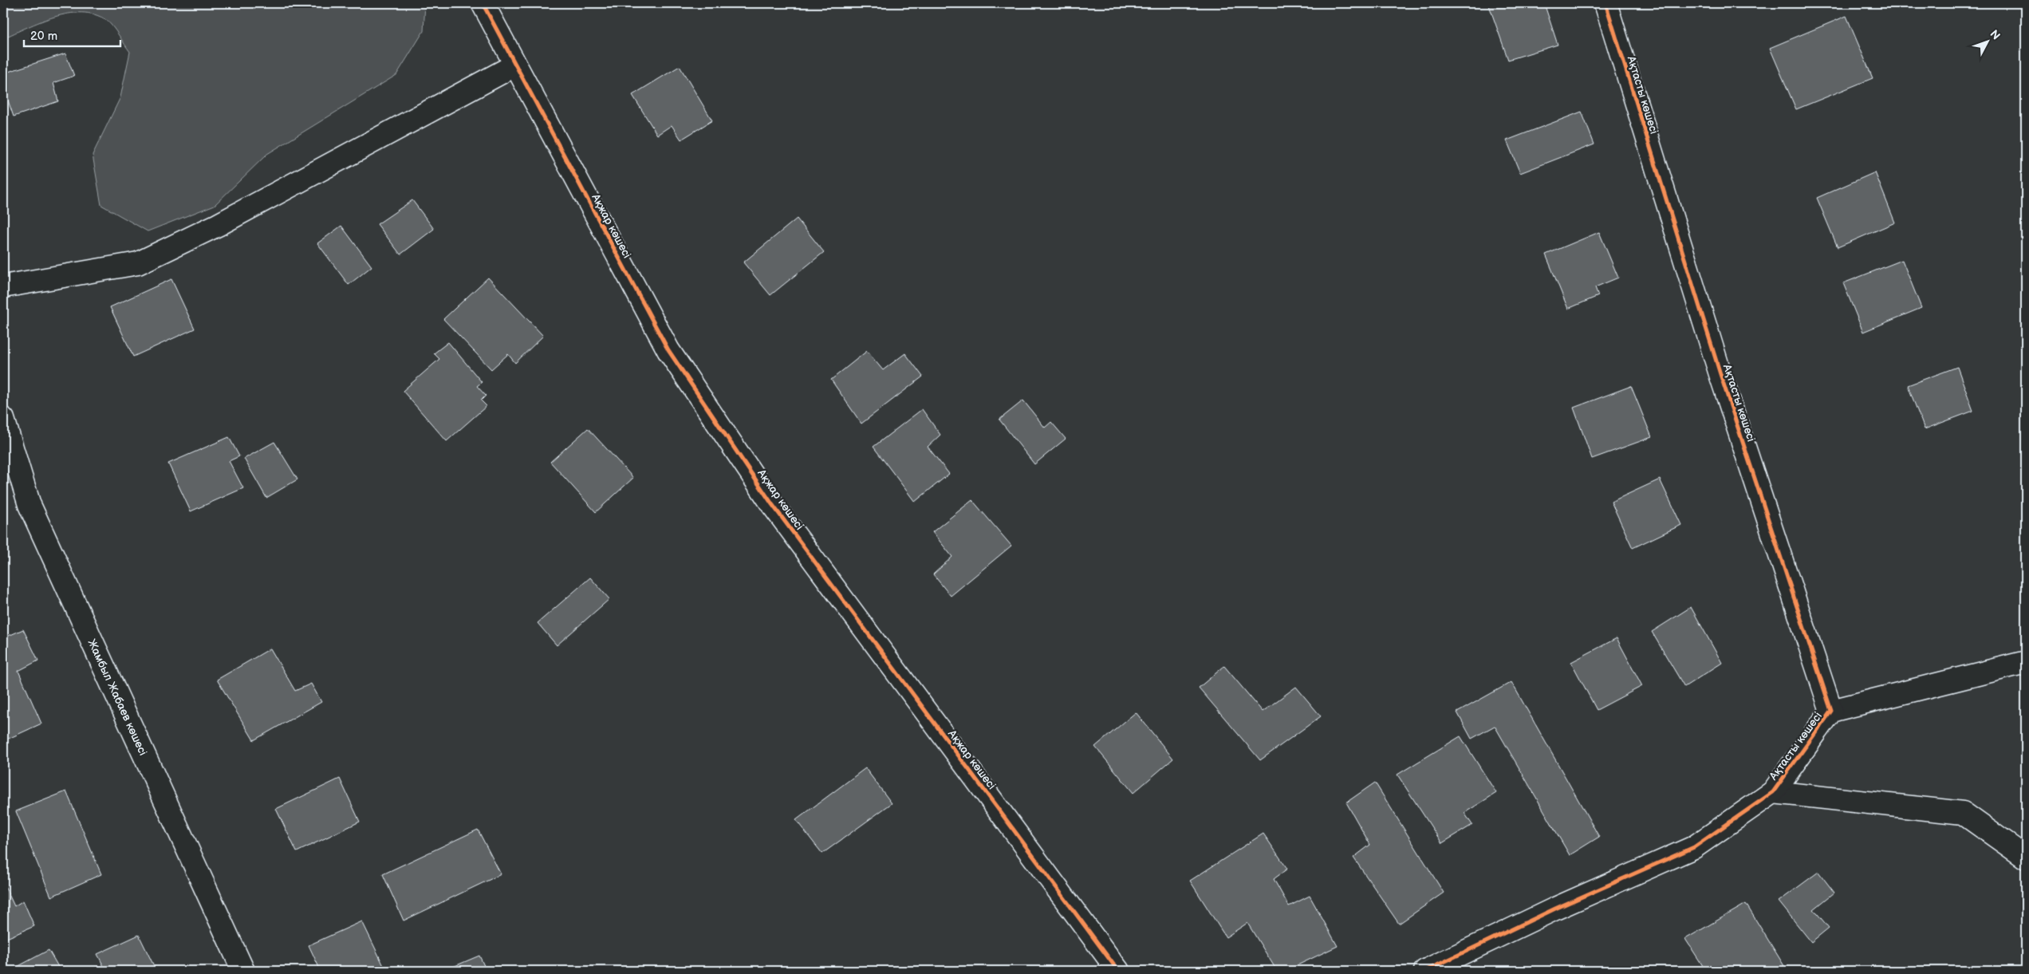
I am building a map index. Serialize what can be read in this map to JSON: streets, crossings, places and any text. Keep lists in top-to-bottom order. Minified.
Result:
{"streets":{"street":["Ақтасты көшесі","Ақжар көшесі","Жамбыл Жабаев көшесі"]},"scale_bar":"20 m","north":"top right"}
